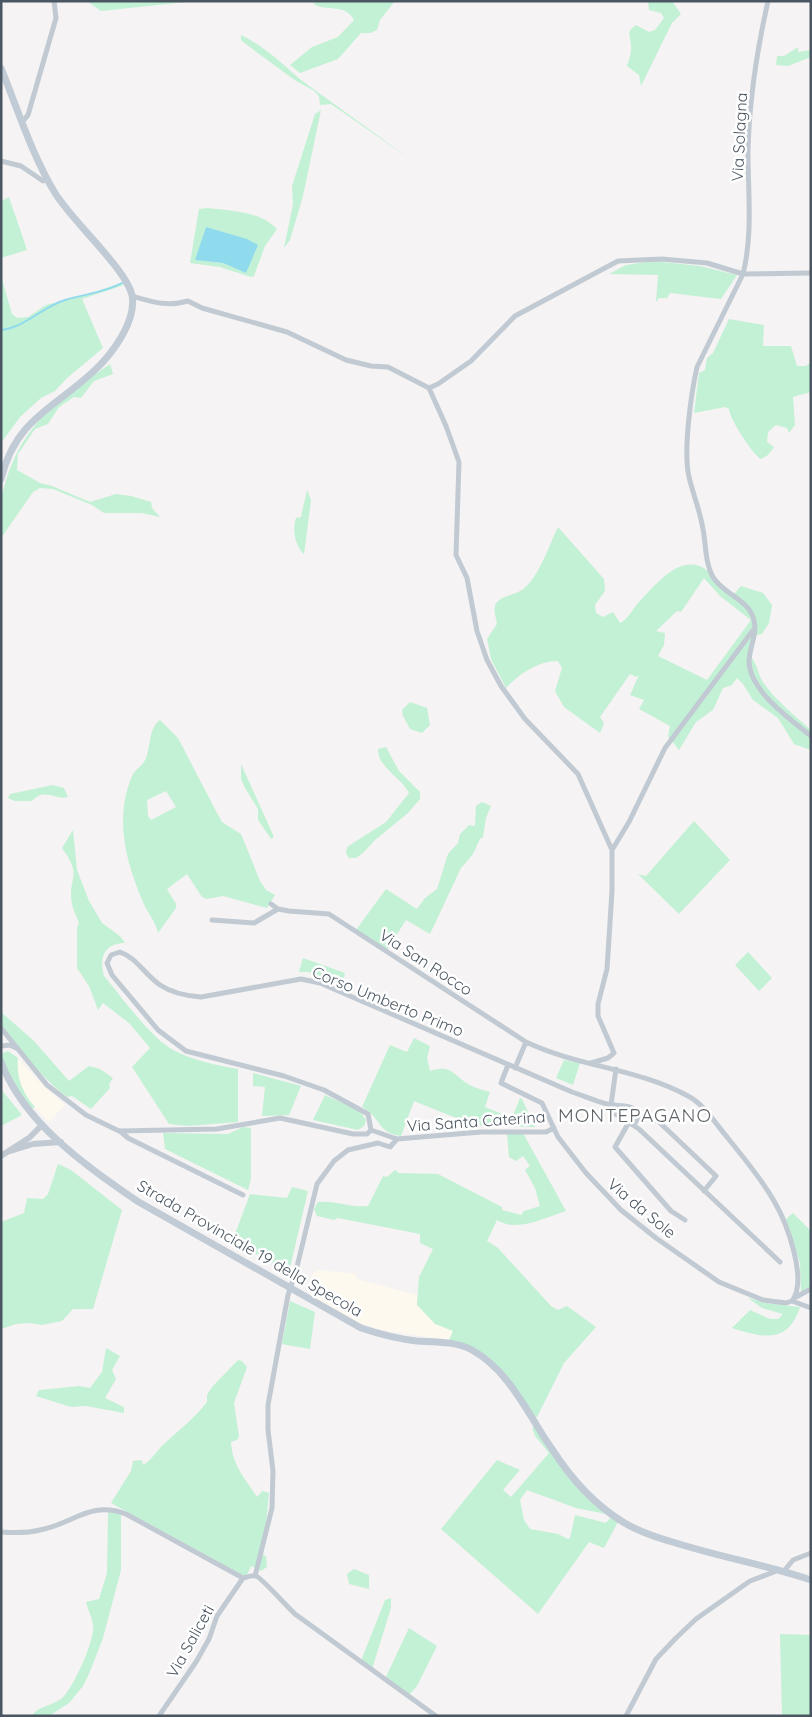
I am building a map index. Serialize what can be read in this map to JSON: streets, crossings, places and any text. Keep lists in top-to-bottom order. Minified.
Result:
{"streets":{"main road":["Strada Provinciale 19 della Specola"],"street":["Via Solagna","Via San Rocco","Corso Umberto Primo","Via Santa Caterina","Via da Sole","Via Saliceti"]},"crossings":[["Via San Rocco","Via da Sole"],["Corso Umberto Primo","Via Santa Caterina"],["Corso Umberto Primo","Via da Sole"],["Via Santa Caterina","Via da Sole"]],"districts":["MONTEPAGANO"]}
